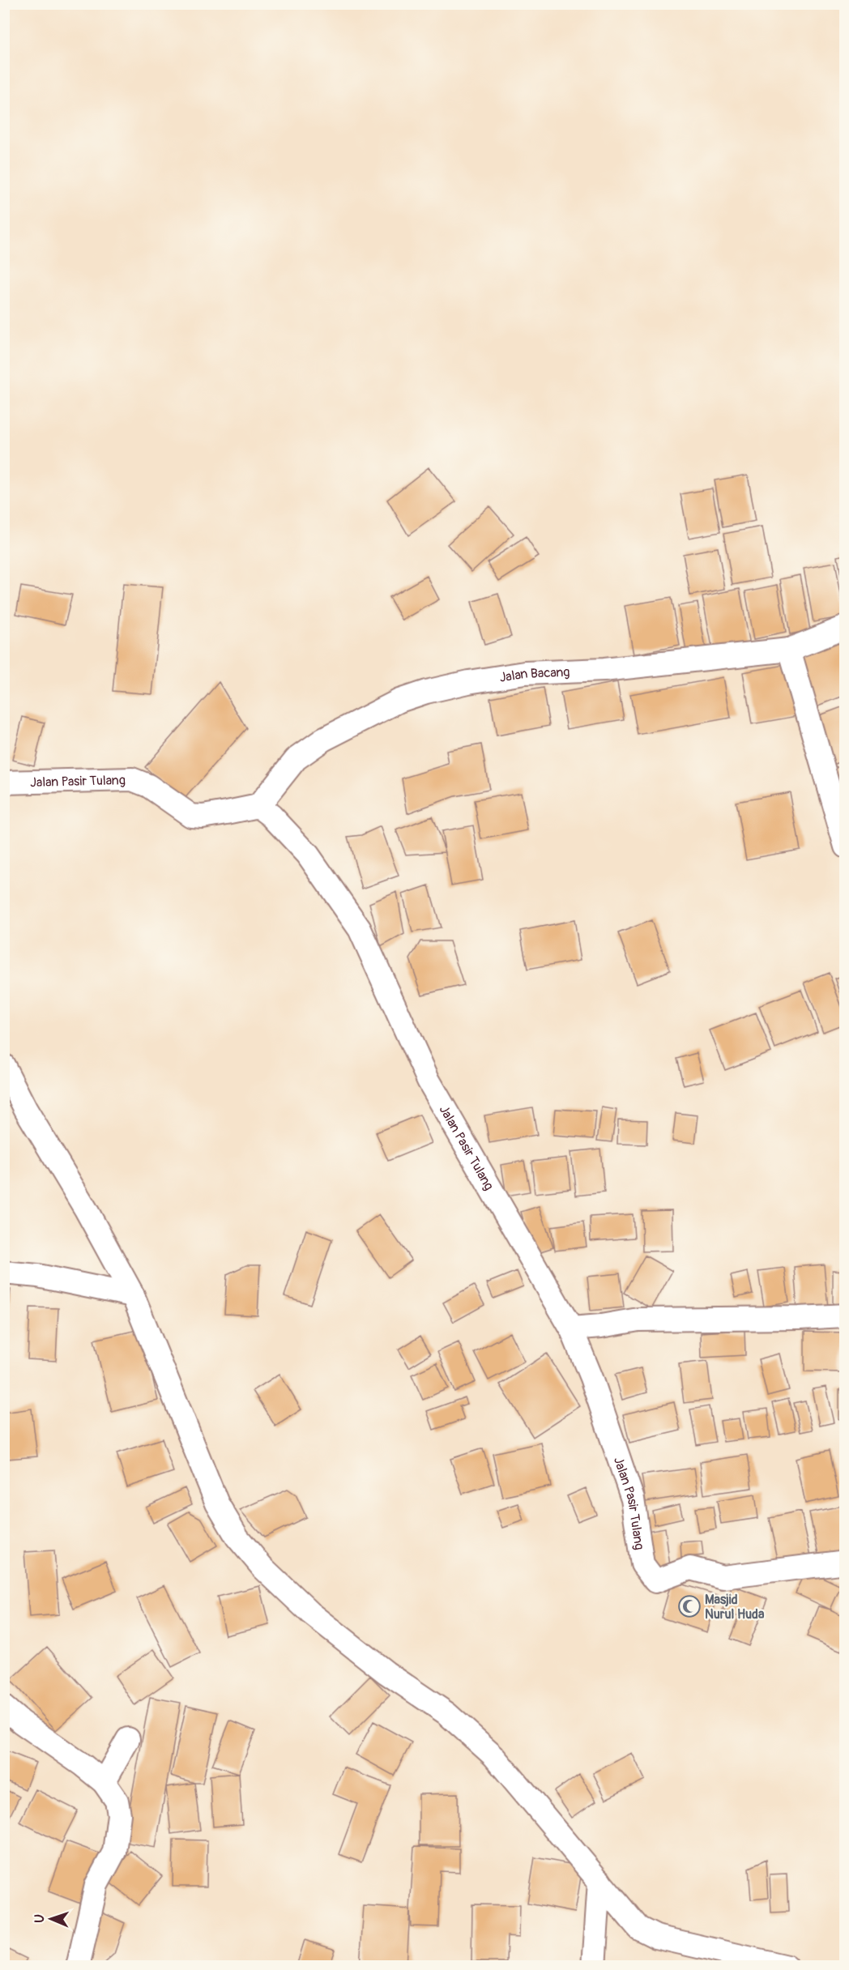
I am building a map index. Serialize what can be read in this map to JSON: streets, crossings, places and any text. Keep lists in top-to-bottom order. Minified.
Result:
{"streets":{"street":["Jalan Bacang","Jalan Pasir Tulang"]},"crossings":[["Jalan Bacang","Jalan Pasir Tulang"]],"places":{"mosque":["Masjid Nurul Huda"]},"north":"left"}
